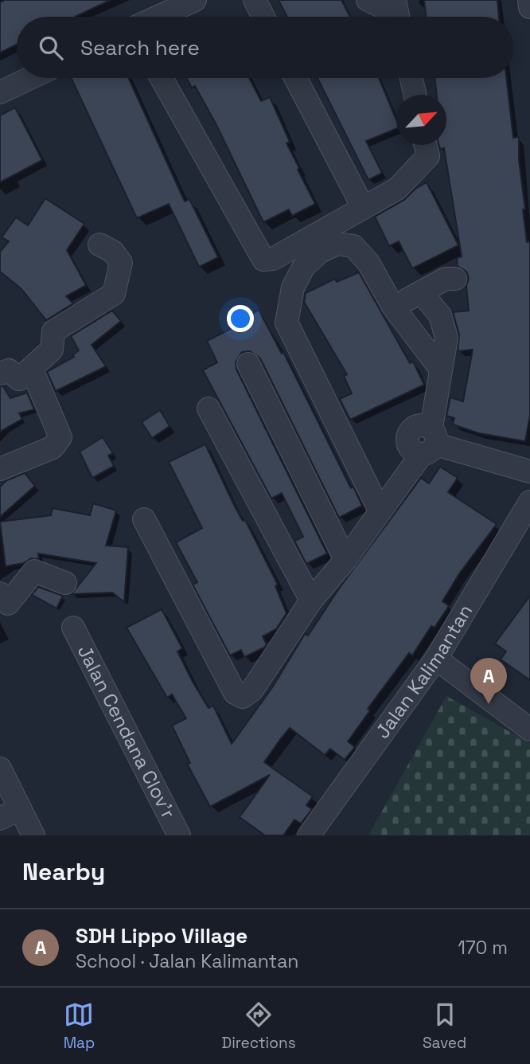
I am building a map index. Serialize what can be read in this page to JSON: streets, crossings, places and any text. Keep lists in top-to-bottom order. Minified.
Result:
{"streets":{"street":["Jalan Kalimantan","Jalan Cendana Clov'r"]},"north":"top right","page":{"search":"Search here","pins":"A","heading":"Nearby","list":[{"mark":"A","name":"SDH Lippo Village","note":"School · Jalan Kalimantan","value":"170 m"}],"nav":["Map","Directions","Saved"]}}
